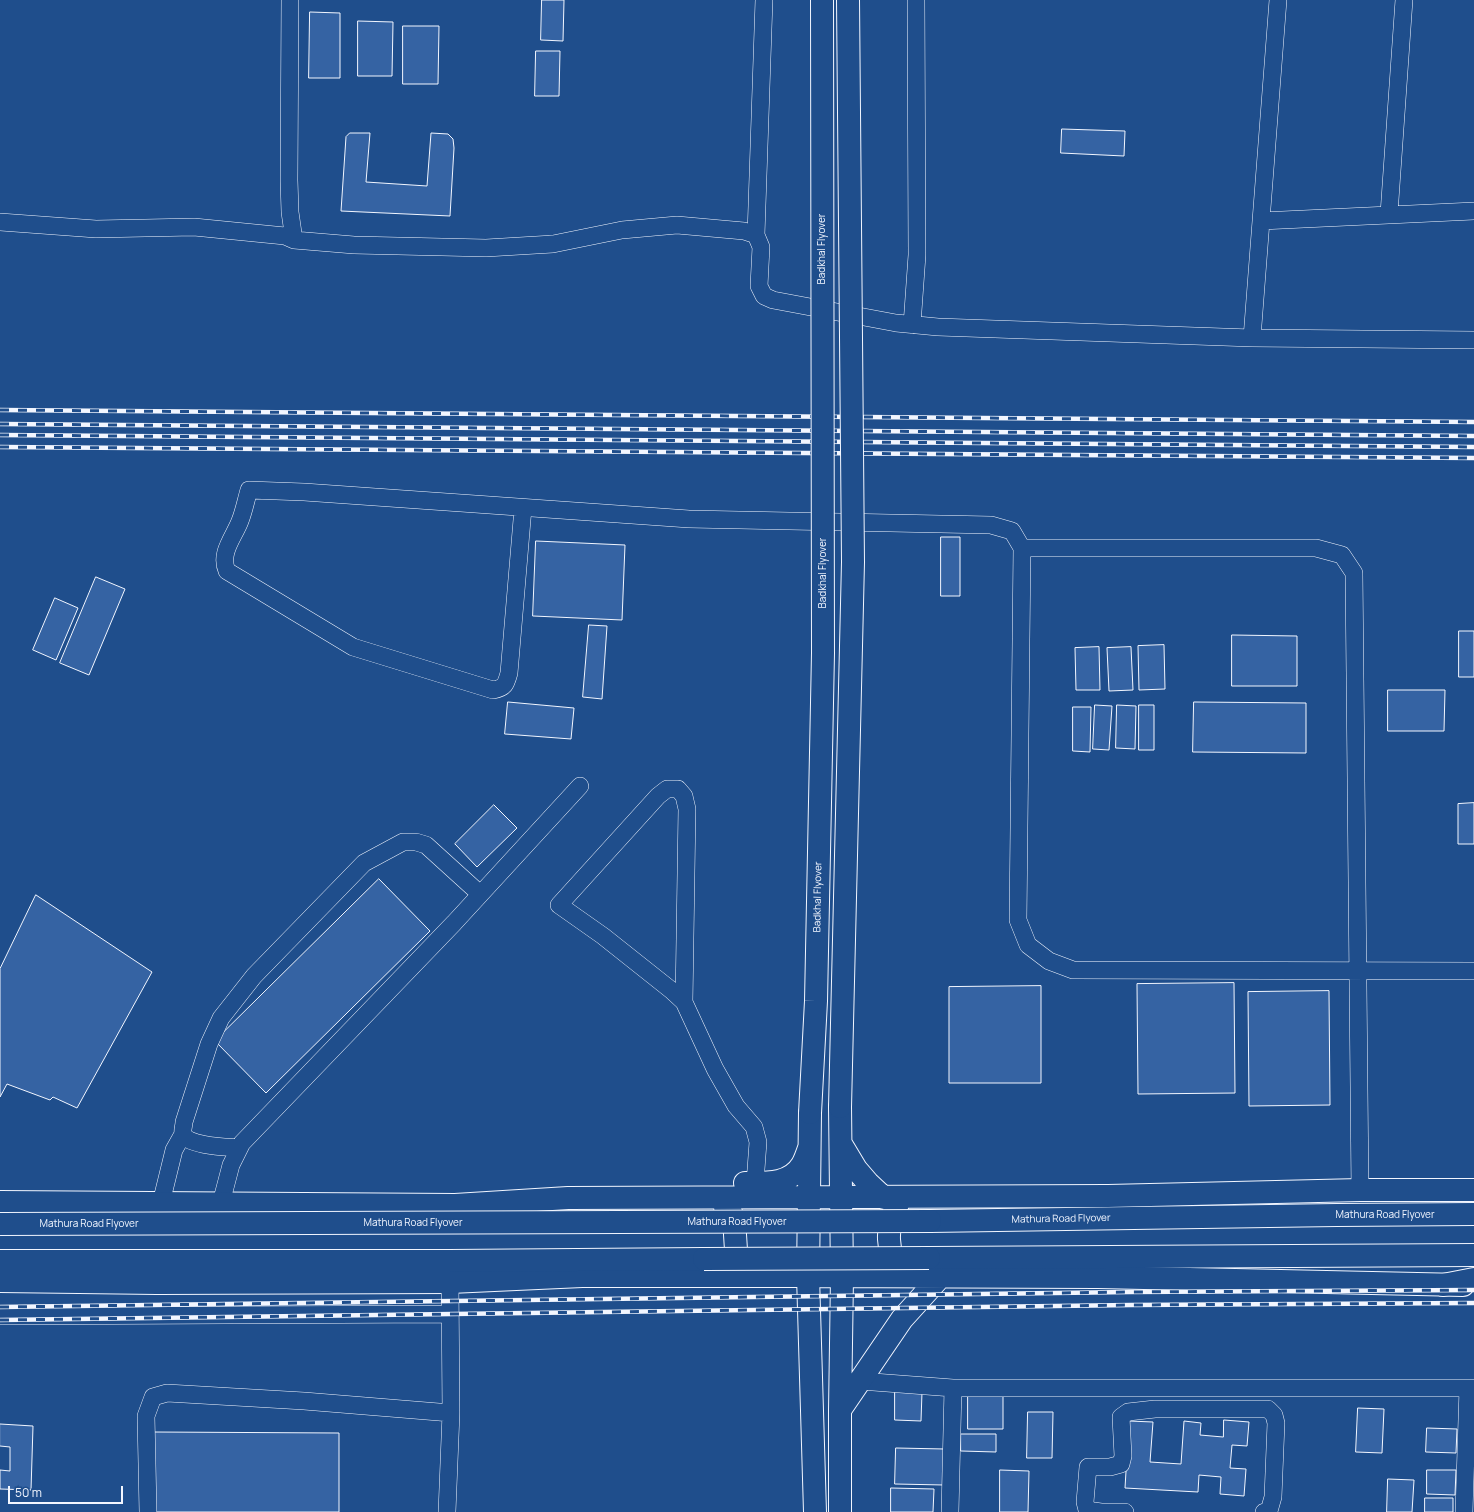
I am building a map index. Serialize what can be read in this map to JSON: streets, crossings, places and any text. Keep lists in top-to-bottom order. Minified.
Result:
{"streets":{"main road":["Badkhal Flyover","Mathura Road Flyover"]},"scale_bar":"50 m"}
